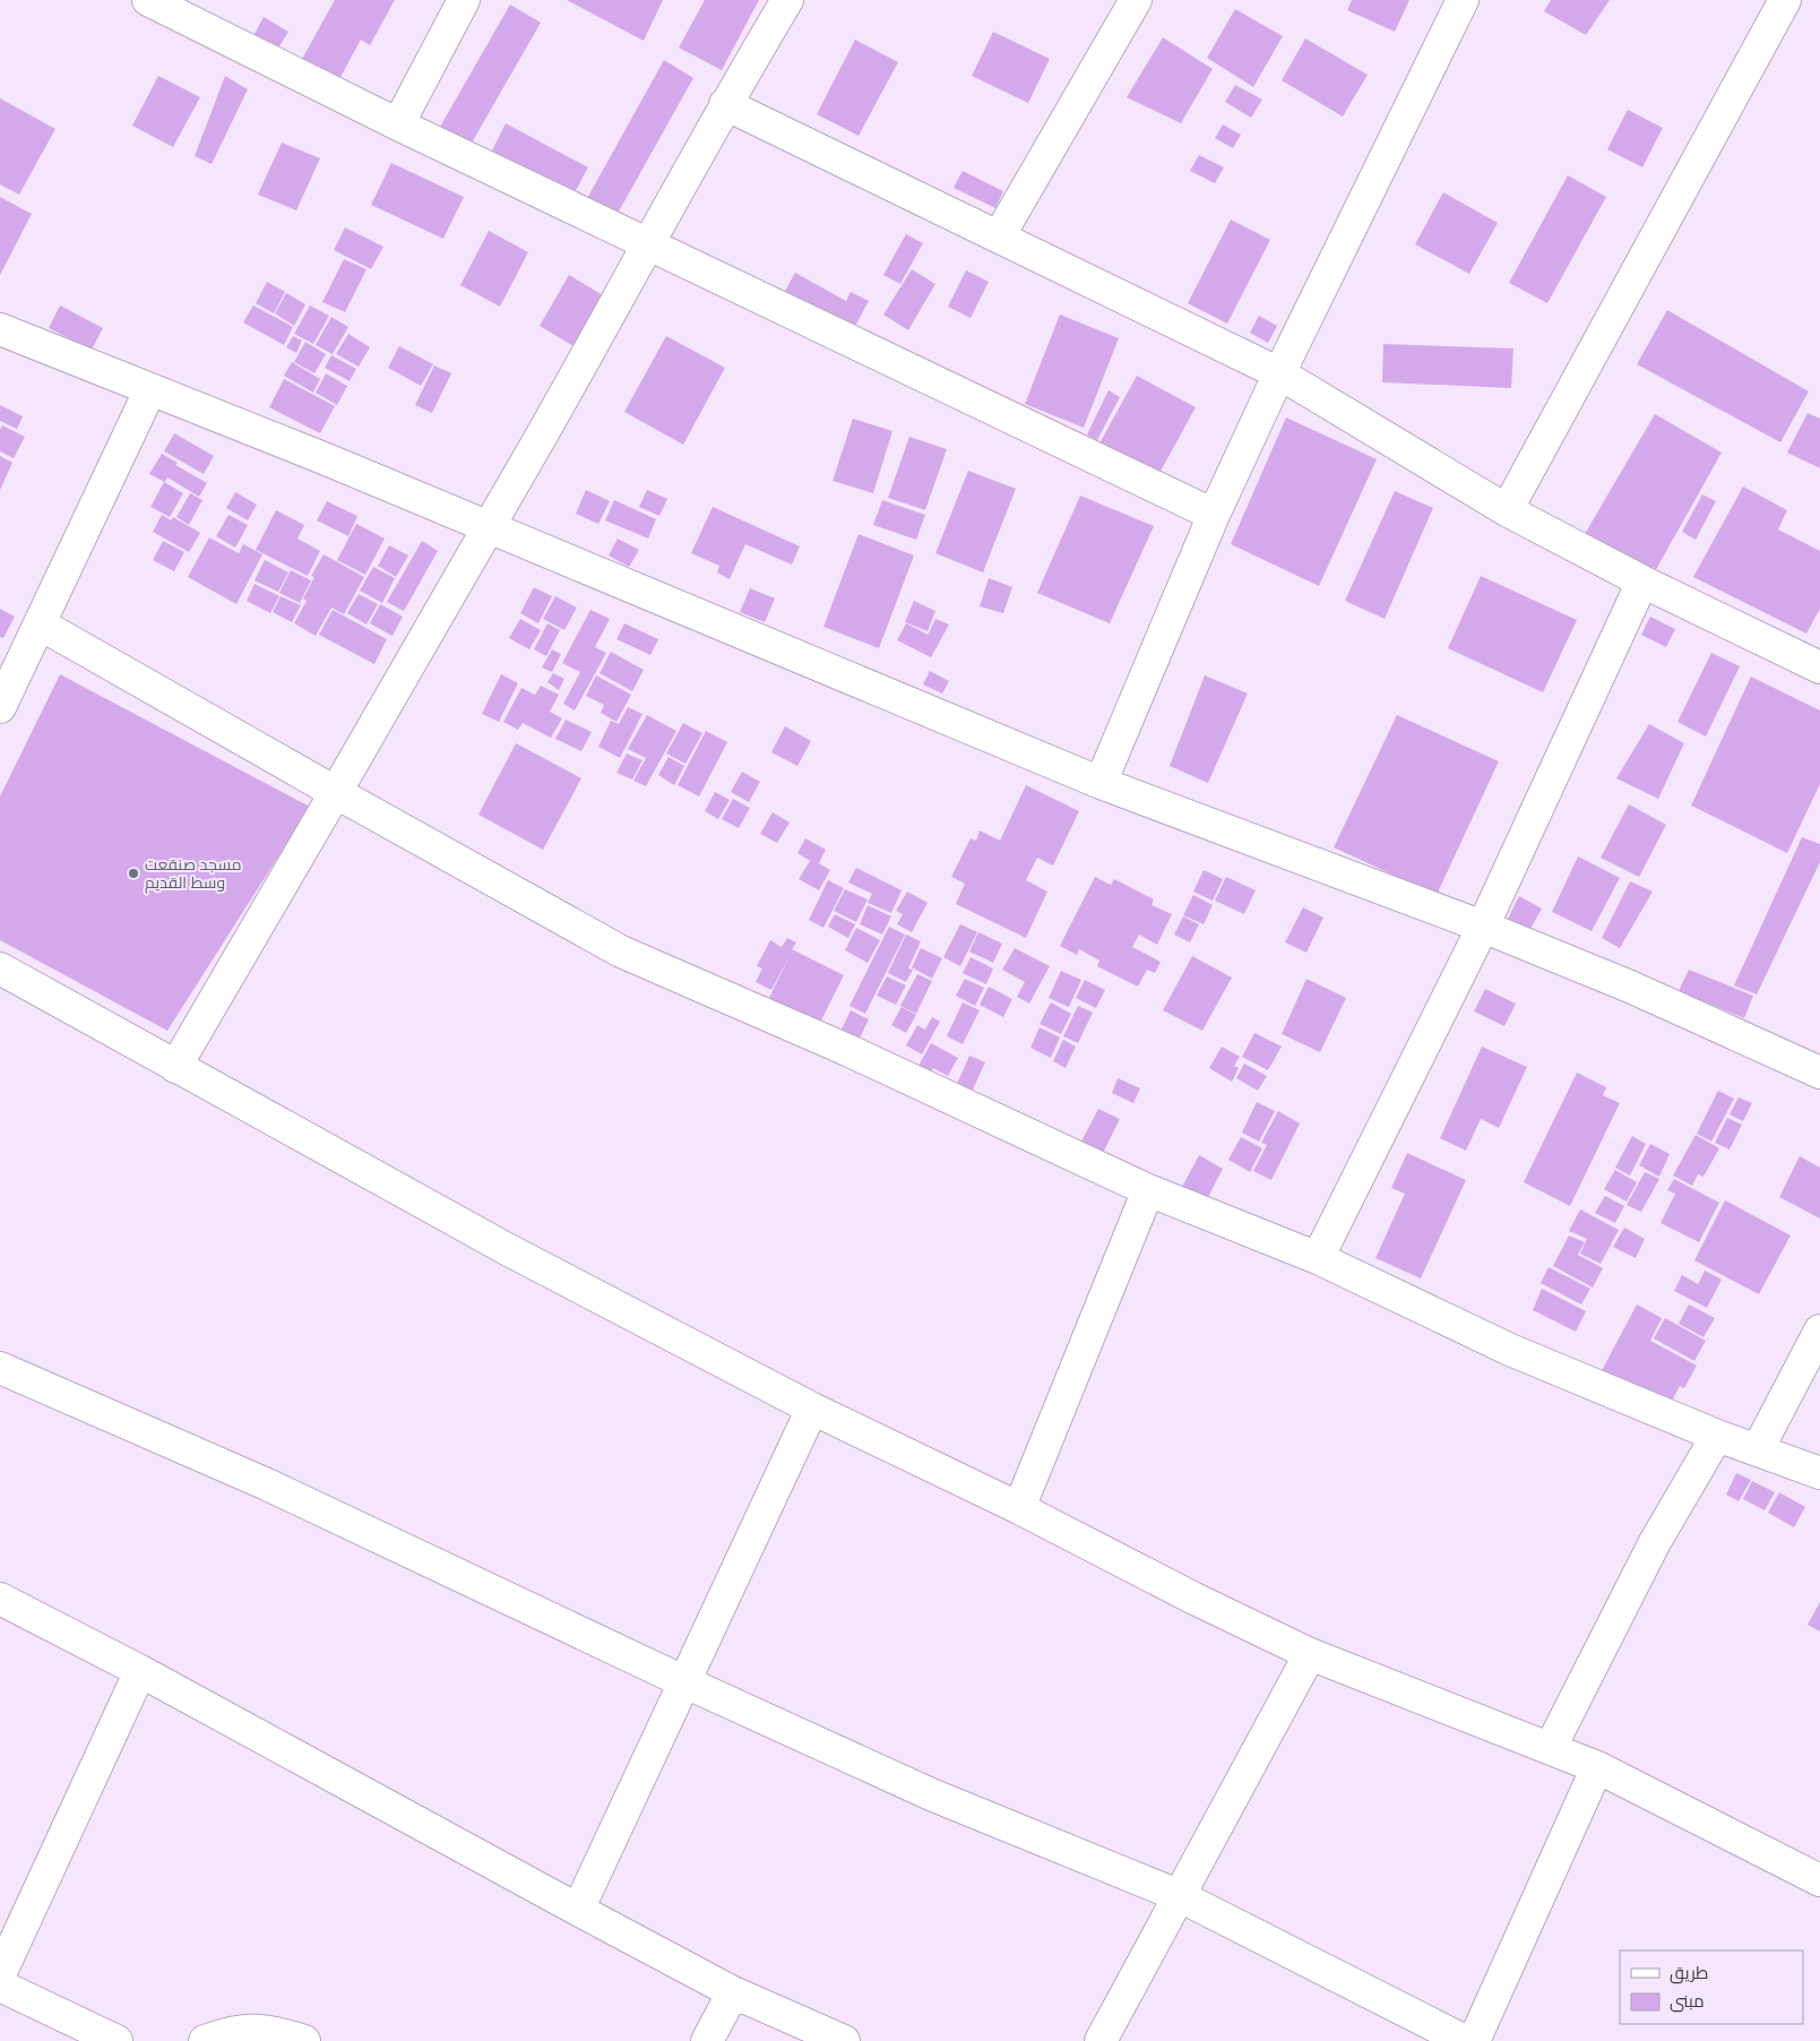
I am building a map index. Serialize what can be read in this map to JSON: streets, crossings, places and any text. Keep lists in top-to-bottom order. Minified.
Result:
{"places":["مسجد صنقعت وسط القديم"],"legend":["طريق","مبنى"]}
